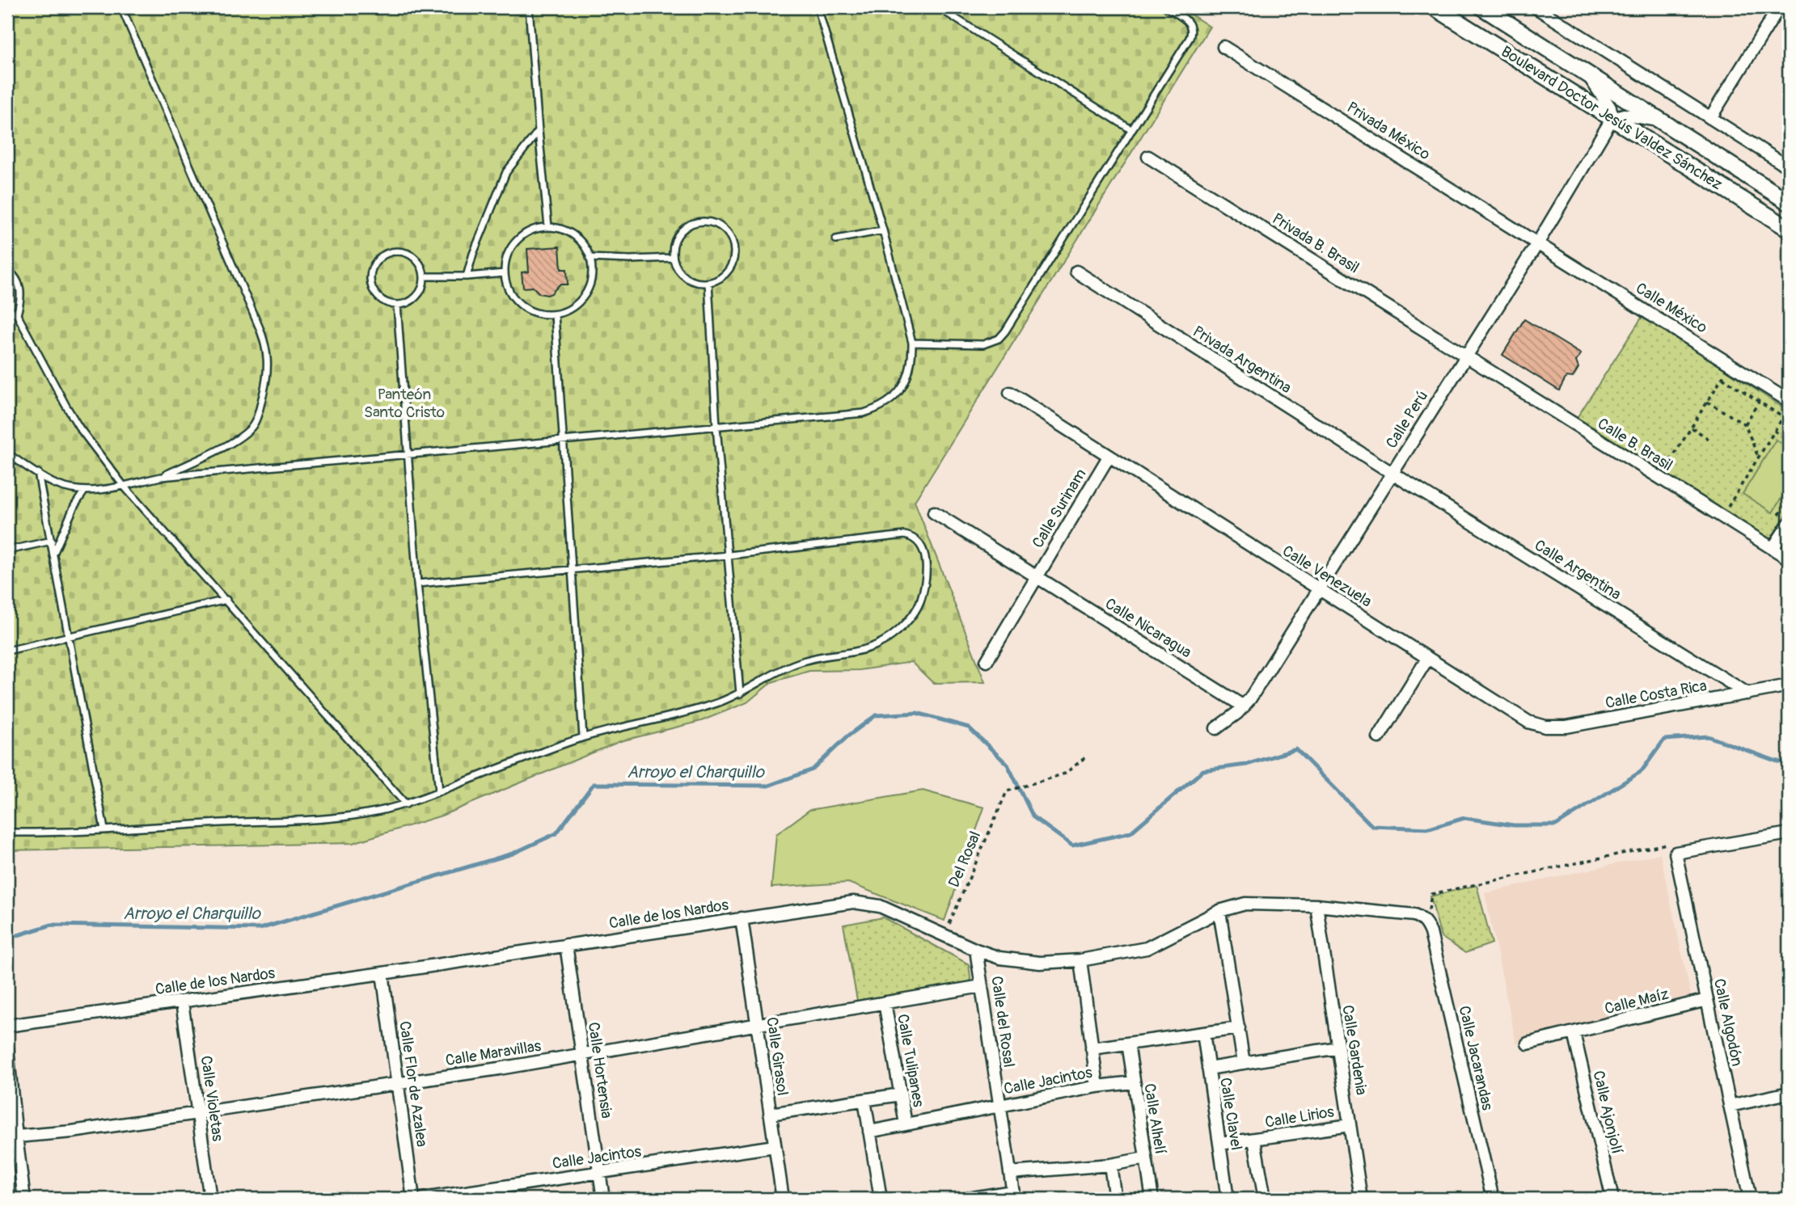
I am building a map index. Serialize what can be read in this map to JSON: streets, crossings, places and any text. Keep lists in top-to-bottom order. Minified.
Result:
{"streets":{"main road":["Boulevard Doctor Jesús Valdez Sánchez"],"street":["Privada México","Privada B. Brasil","Calle México","Privada Argentina","Calle Perú","Calle B. Brasil","Calle Surinam","Calle Argentina","Calle Venezuela","Calle Nicaragua","Calle Costa Rica","Calle de los Nardos","Calle Maíz","Calle del Rosal","Calle Algodón","Calle Gardenia","Calle Maravillas","Calle Girasol","Calle Jacarandas","Calle Tulipanes","Calle Hortensia","Calle Jacintos","Calle Flor de Azalea","Calle Violetas","Calle Ajonjolí","Calle Clavel","Calle Lirios","Calle Alhelí"],"path":["Del Rosal"]},"crossings":[["Boulevard Doctor Jesús Valdez Sánchez","Calle Perú"],["Privada México","Calle México"],["Privada México","Calle Perú"],["Privada B. Brasil","Calle Perú"],["Privada B. Brasil","Calle B. Brasil"],["Calle México","Calle Perú"],["Privada Argentina","Calle Perú"],["Privada Argentina","Calle Argentina"],["Calle Perú","Calle B. Brasil"],["Calle Perú","Calle Argentina"],["Calle Perú","Calle Venezuela"],["Calle Perú","Calle Nicaragua"],["Calle Surinam","Calle Venezuela"],["Calle Surinam","Calle Nicaragua"],["Calle Argentina","Calle Costa Rica"],["Calle Venezuela","Calle Costa Rica"],["Del Rosal","Calle de los Nardos"],["Calle de los Nardos","Calle del Rosal"],["Calle de los Nardos","Calle Gardenia"],["Calle de los Nardos","Calle Girasol"],["Calle de los Nardos","Calle Hortensia"],["Calle de los Nardos","Calle Flor de Azalea"],["Calle de los Nardos","Calle Violetas"],["Calle de los Nardos","Calle Clavel"],["Calle Maíz","Calle Algodón"],["Calle Maíz","Calle Ajonjolí"],["Calle del Rosal","Calle Maravillas"],["Calle del Rosal","Calle Jacintos"],["Calle Gardenia","Calle Lirios"],["Calle Maravillas","Calle Girasol"],["Calle Maravillas","Calle Tulipanes"],["Calle Maravillas","Calle Hortensia"],["Calle Maravillas","Calle Flor de Azalea"],["Calle Maravillas","Calle Violetas"],["Calle Girasol","Calle Jacintos"],["Calle Tulipanes","Calle Jacintos"],["Calle Hortensia","Calle Jacintos"],["Calle Jacintos","Calle Clavel"],["Calle Jacintos","Calle Alhelí"],["Calle Clavel","Calle Lirios"]],"water":["Arroyo el Charquillo"],"parks":["Panteón Santo Cristo"]}
